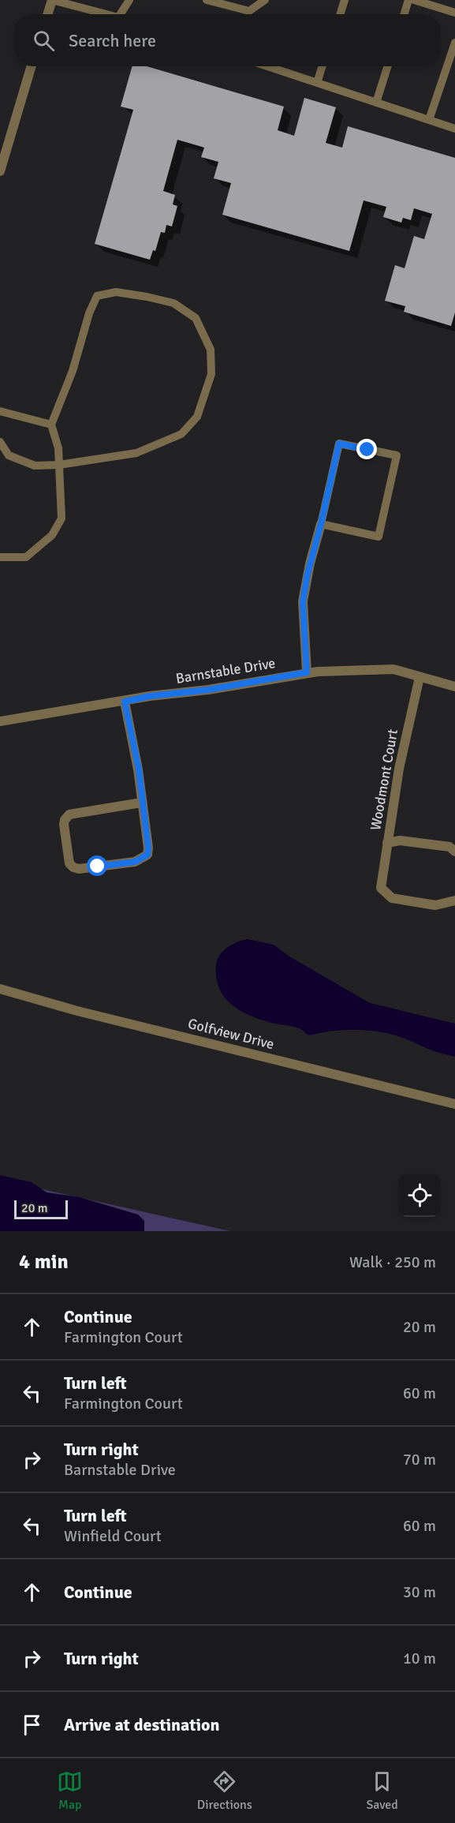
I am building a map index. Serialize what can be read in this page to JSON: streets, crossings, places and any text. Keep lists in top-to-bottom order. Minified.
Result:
{"streets":{"street":["Barnstable Drive","Woodmont Court","Golfview Drive"]},"crossings":[["Barnstable Drive","Woodmont Court"]],"scale_bar":"20 m","page":{"search":"Search here","scale":"20 m","heading":["4 min","Walk · 250 m"],"list":[["Continue","Farmington Court","20 m"],["Turn left","Farmington Court","60 m"],["Turn right","Barnstable Drive","70 m"],["Turn left","Winfield Court","60 m"],["Continue","30 m"],["Turn right","10 m"],"Arrive at destination"],"nav":["Map","Directions","Saved"]}}
